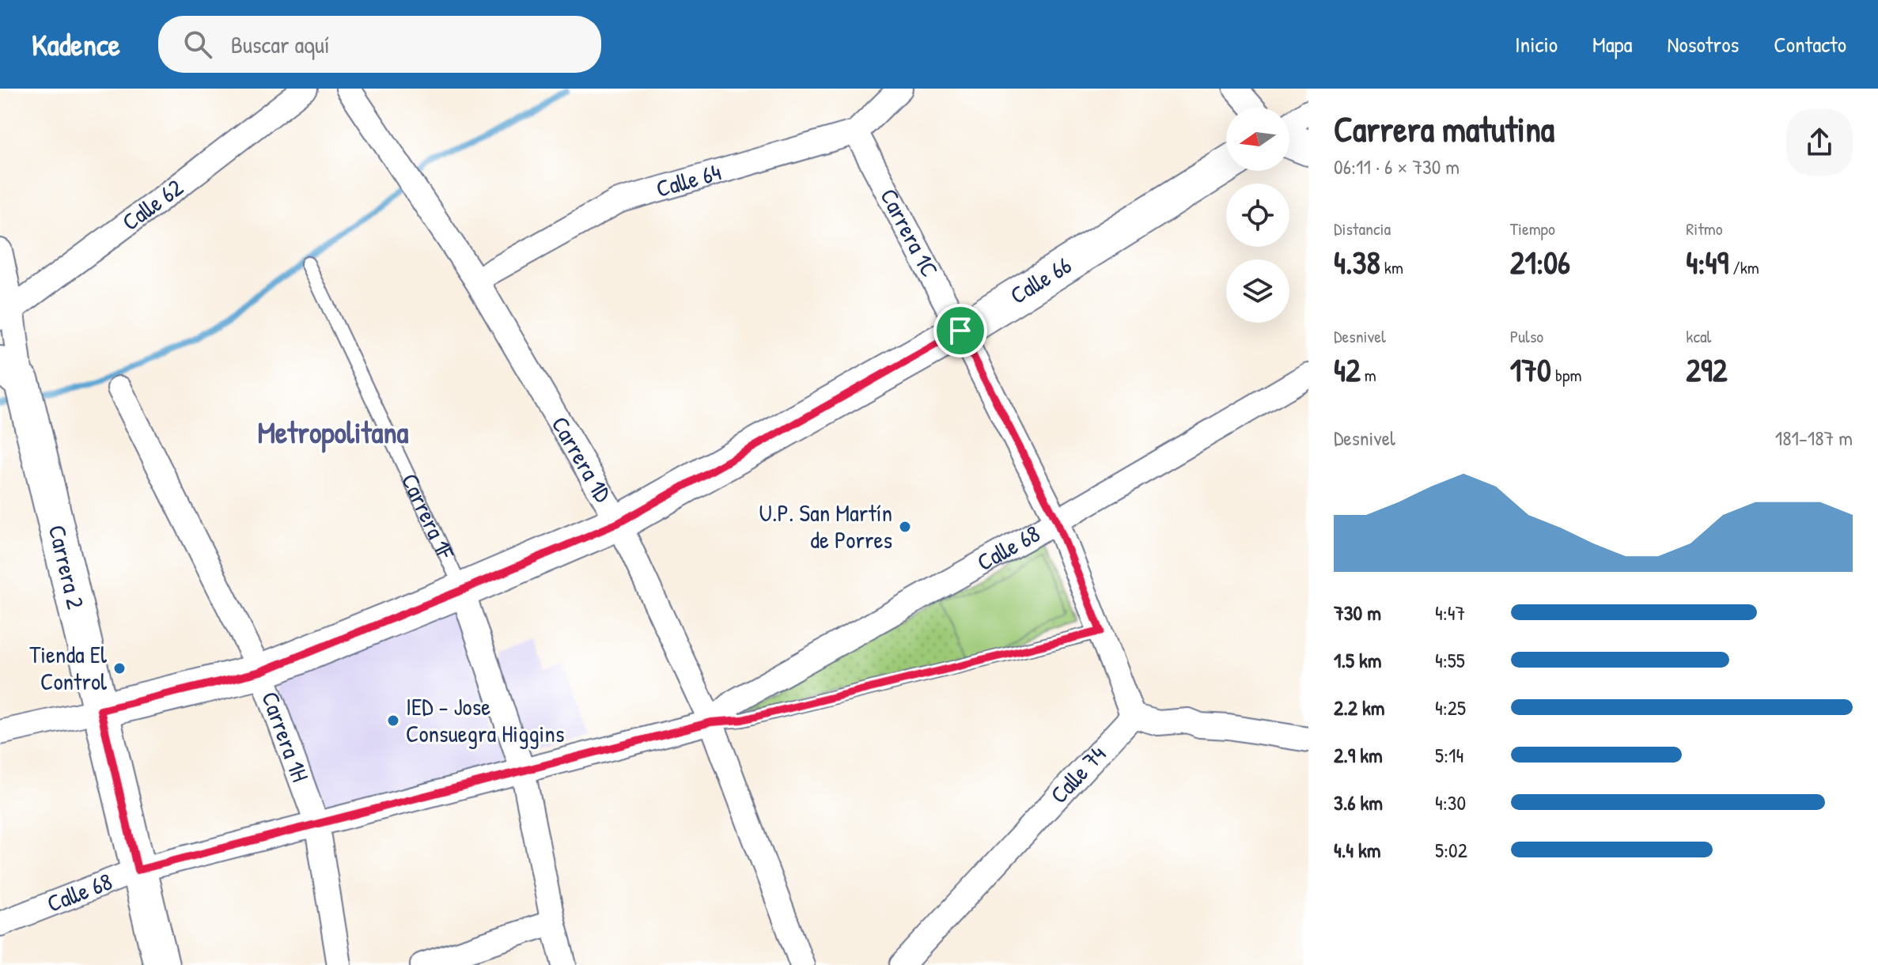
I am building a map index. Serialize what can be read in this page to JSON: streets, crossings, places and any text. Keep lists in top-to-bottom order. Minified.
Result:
{"streets":{"street":["Calle 64","Calle 62","Carrera 1C","Calle 66","Carrera 1D","Carrera 1F","Calle 68","Carrera 2","Carrera 1H","Calle 74"]},"crossings":[["Calle 64","Carrera 1C"],["Calle 64","Carrera 1D"],["Calle 62","Carrera 2"],["Carrera 1C","Calle 66"],["Carrera 1C","Calle 68"],["Carrera 1C","Calle 74"],["Calle 66","Carrera 1D"],["Calle 66","Carrera 1F"],["Calle 66","Carrera 2"],["Calle 66","Carrera 1H"],["Carrera 1D","Calle 68"],["Carrera 1F","Calle 68"],["Calle 68","Carrera 2"],["Calle 68","Carrera 1H"]],"districts":["Metropolitana"],"places":["U.P. San Martín de Porres","Tienda El Control","IED - Jose Consuegra Higgins"],"north":"left","page":{"header":"Kadence","search":"Buscar aquí","nav":["Inicio","Mapa","Nosotros","Contacto"],"heading":["Carrera matutina","06:11 · 6 × 730 m"],"stats":[["Distancia","4.38 km"],["Tiempo","21:06"],["Ritmo","4:49 /km"],["Desnivel","42 m"],["Pulso","170 bpm"],["kcal","292"]],"chart":["Desnivel","181–187 m"],"list":[{"name":"730 m","note":"4:47"},{"name":"1.5 km","note":"4:55"},{"name":"2.2 km","note":"4:25"},{"name":"2.9 km","note":"5:14"},{"name":"3.6 km","note":"4:30"},{"name":"4.4 km","note":"5:02"}]}}
